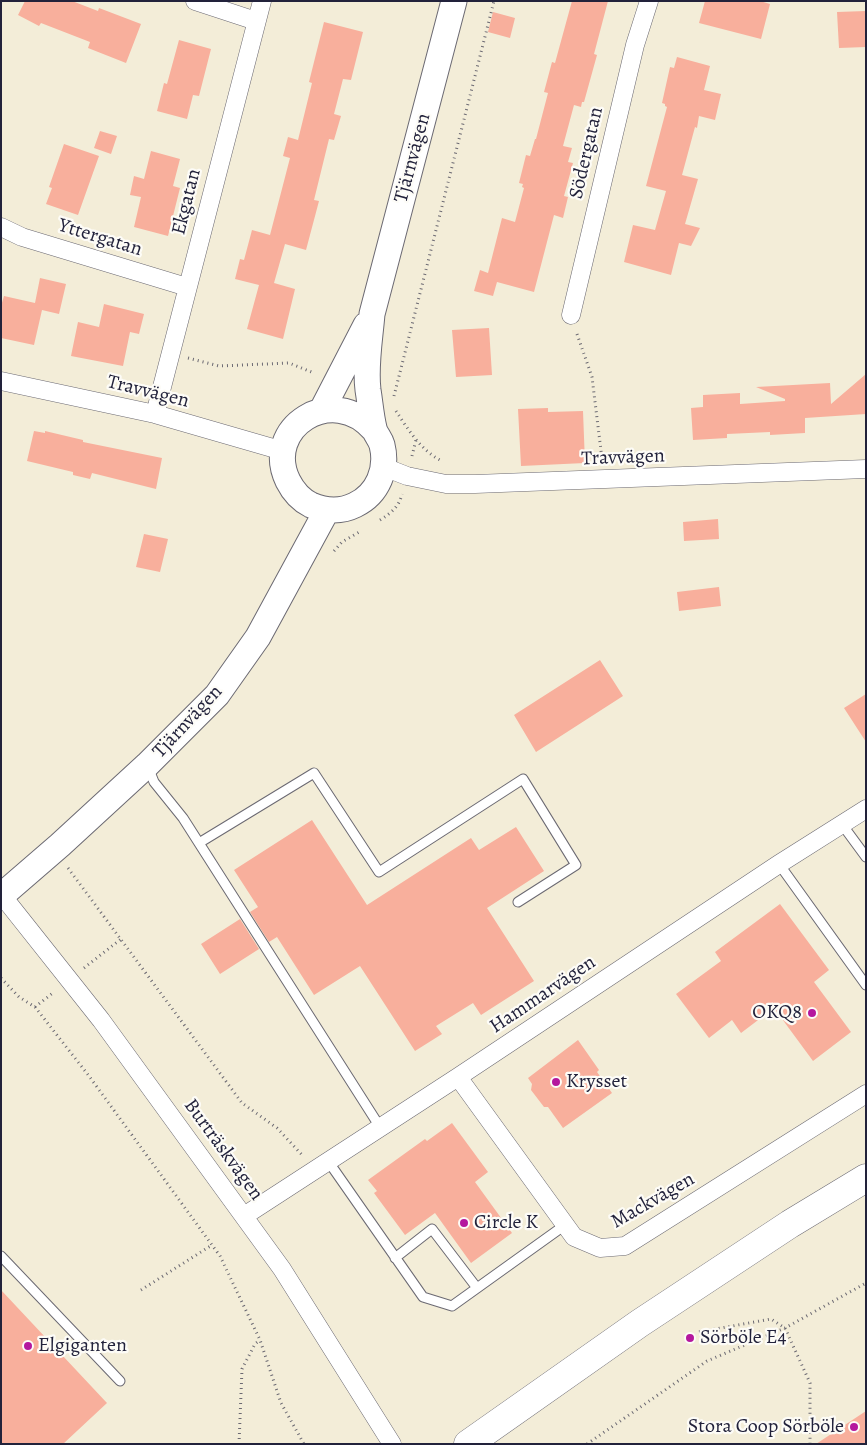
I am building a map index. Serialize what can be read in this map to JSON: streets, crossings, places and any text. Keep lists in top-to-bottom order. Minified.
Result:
{"streets":{"street":["Södergatan","Tjärnvägen","Ekgatan","Yttergatan","Travvägen","Hammarvägen","Burträskvägen","Mackvägen"]},"crossings":[["Tjärnvägen","Travvägen"],["Tjärnvägen","Burträskvägen"],["Ekgatan","Yttergatan"],["Ekgatan","Travvägen"],["Hammarvägen","Burträskvägen"],["Hammarvägen","Mackvägen"]],"places":["OKQ8","Krysset","Circle K","Sörböle E4","Elgiganten","Stora Coop Sörböle"]}
